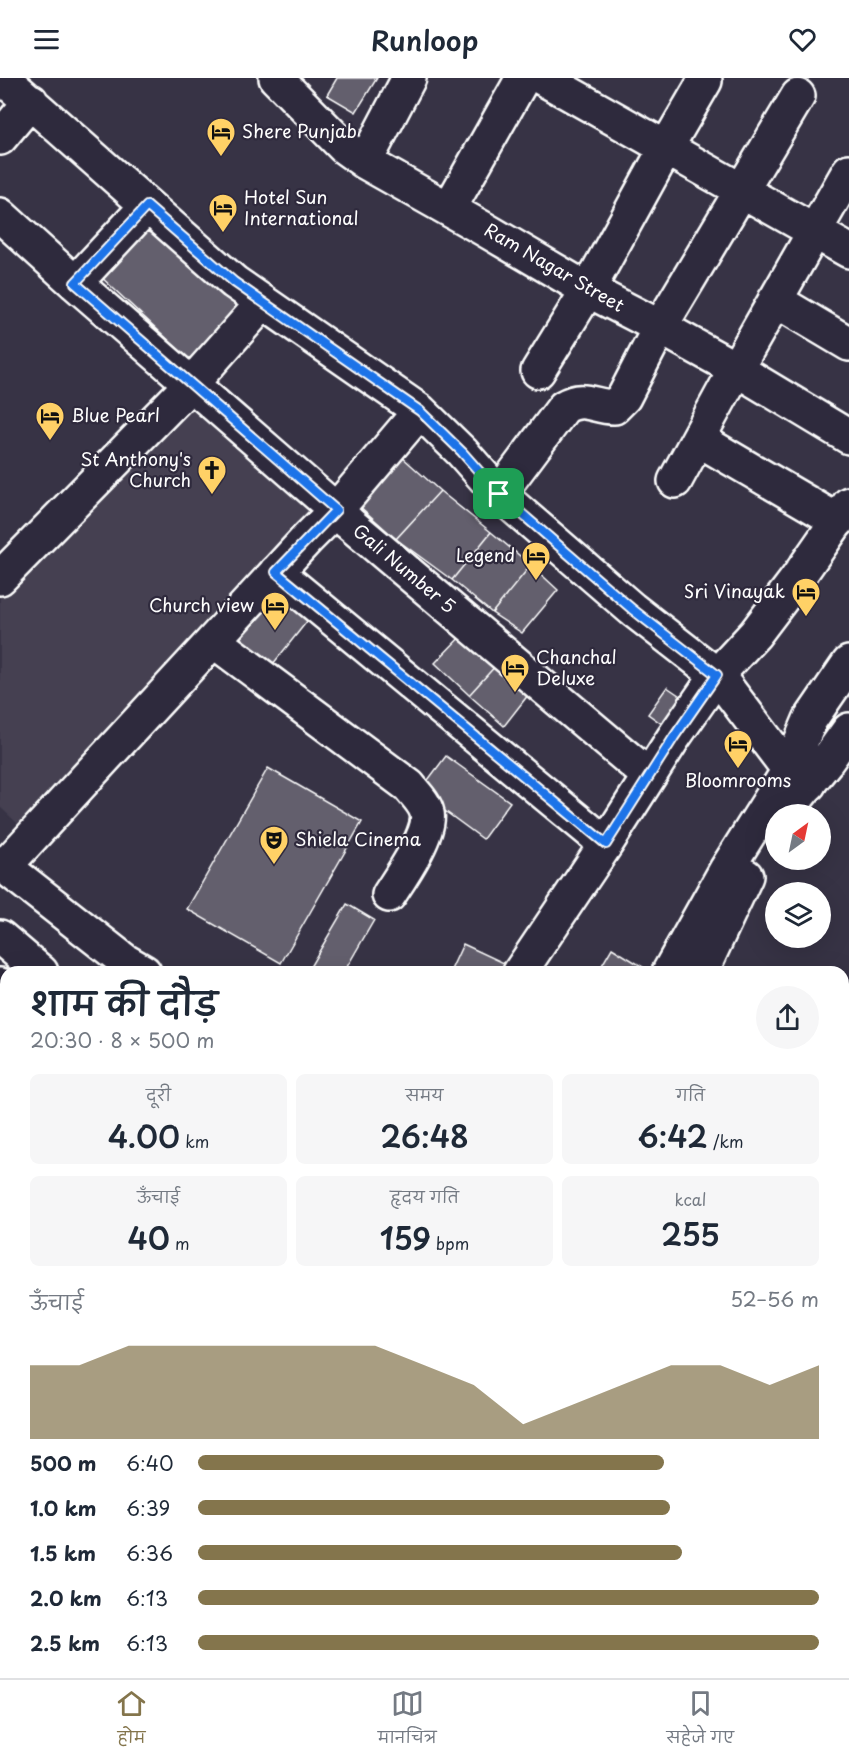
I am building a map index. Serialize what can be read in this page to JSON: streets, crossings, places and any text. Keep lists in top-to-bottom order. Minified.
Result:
{"streets":{"street":["Ram Nagar Street","Gali Number 5"]},"places":{"hotel":["Shere Punjab","Hotel Sun International","Blue Pearl","Legend","Sri Vinayak","Church view","Chanchal Deluxe","Bloomrooms"],"church":["St Anthony's Church"],"theatre":["Shiela Cinema"]},"north":"top right","page":{"header":"Runloop","heading":["शाम की दौड़","20:30 · 8 × 500 m"],"stats":[["दूरी","4.00 km"],["समय","26:48"],["गति","6:42 /km"],["ऊँचाई","40 m"],["हृदय गति","159 bpm"],["kcal","255"]],"chart":["ऊँचाई","52–56 m"],"list":[{"name":"500 m","note":"6:40"},{"name":"1.0 km","note":"6:39"},{"name":"1.5 km","note":"6:36"},{"name":"2.0 km","note":"6:13"},{"name":"2.5 km","note":"6:13"}],"tabs":["होम","मानचित्र","सहेजे गए"]}}
